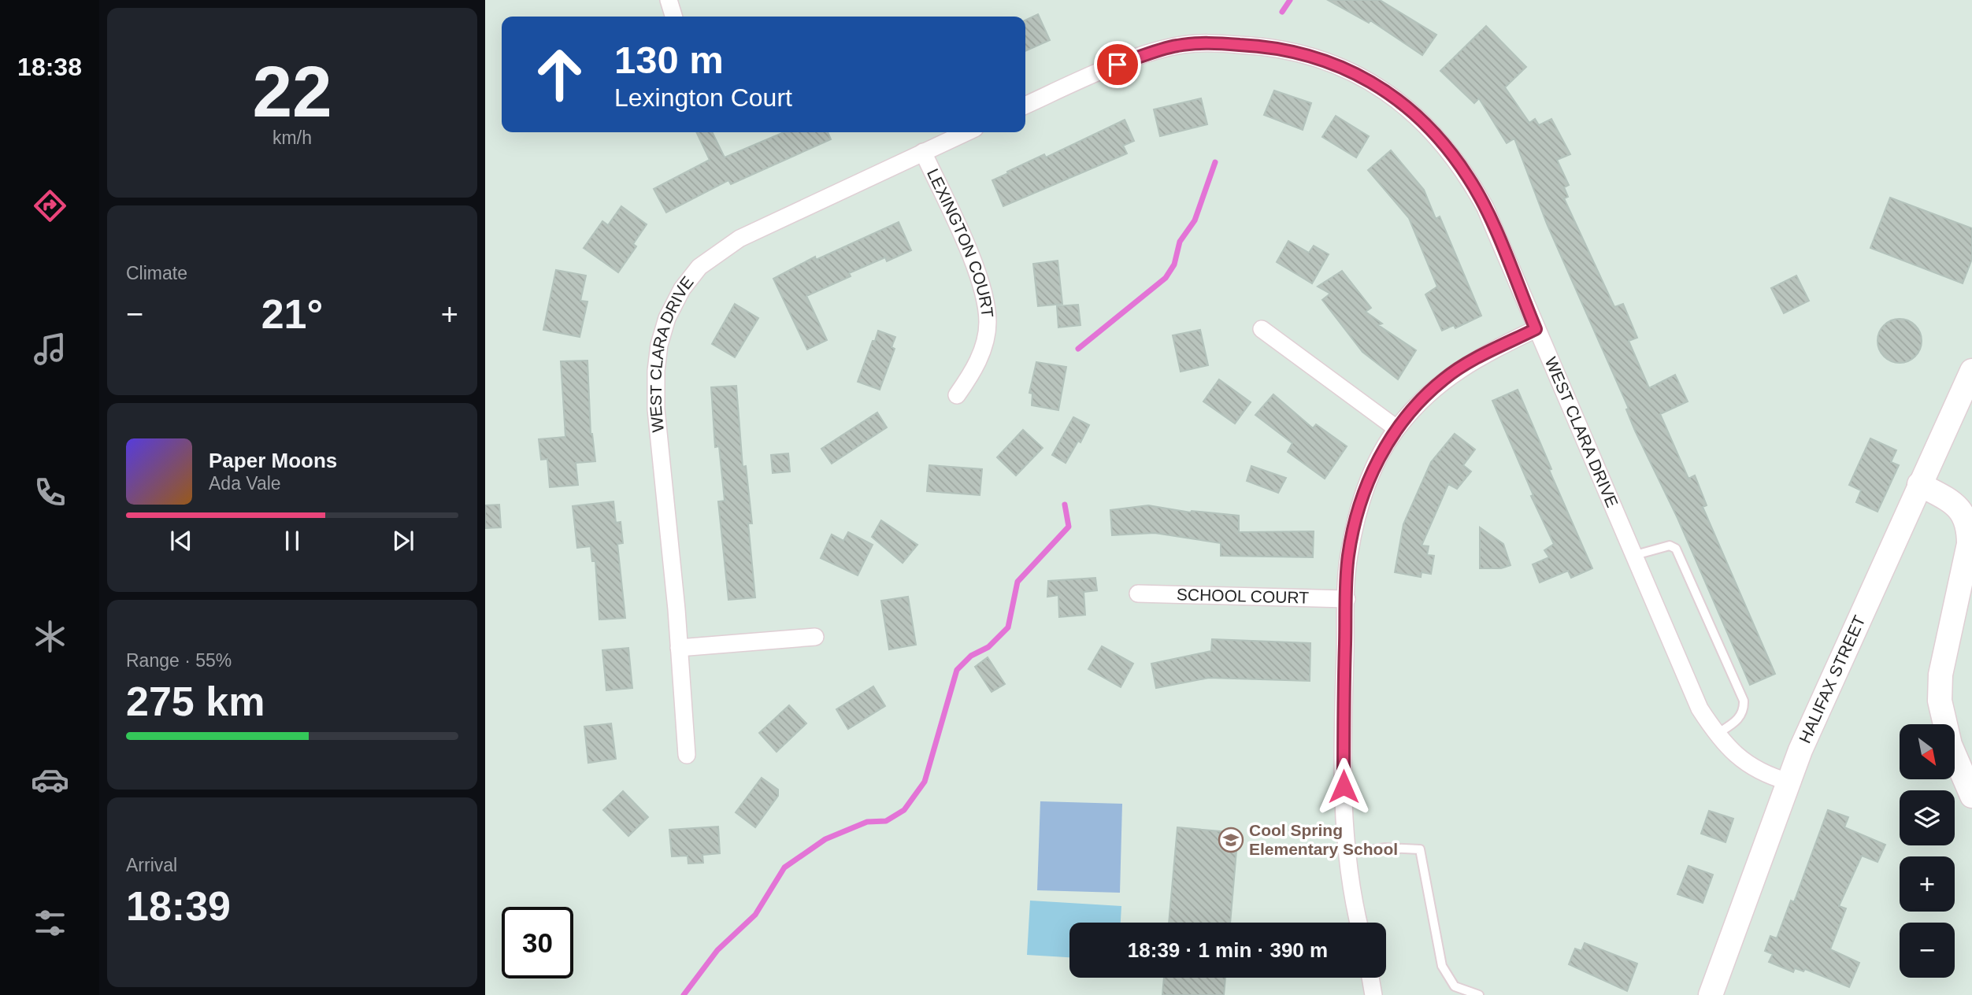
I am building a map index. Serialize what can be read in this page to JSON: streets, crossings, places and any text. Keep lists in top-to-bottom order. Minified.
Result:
{"streets":{"main road":["HALIFAX STREET"],"street":["LEXINGTON COURT","WEST CLARA DRIVE","SCHOOL COURT"]},"crossings":[["LEXINGTON COURT","WEST CLARA DRIVE"],["WEST CLARA DRIVE","HALIFAX STREET"]],"places":{"school or university":["Cool Spring Elementary School"]},"north":"bottom right","page":{"tabs":"18:38","tile":[["22","km/h"],"Climate",["Range · 55%","275 km"],["Arrival","18:39"]],"turn":["130 m","Lexington Court"],"heat":["−","21°","+"],"song":["Paper Moons","Ada Vale"],"map_buttons":["+","−"],"limit":"30","trip":"18:39 · 1 min · 390 m"}}
